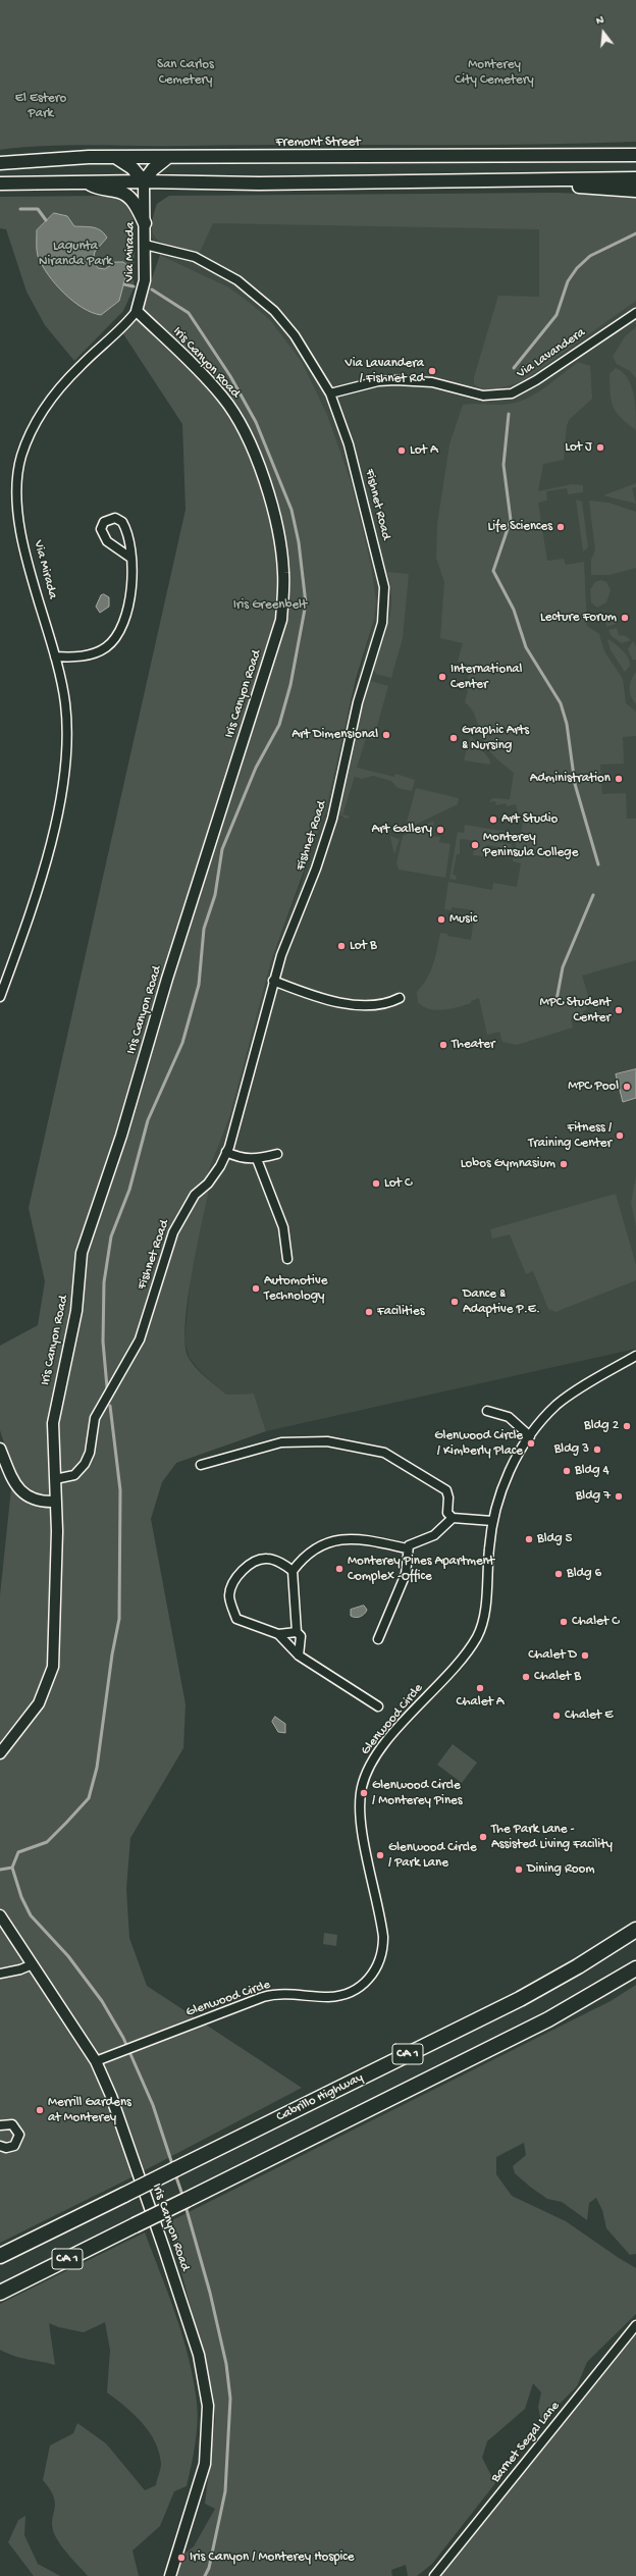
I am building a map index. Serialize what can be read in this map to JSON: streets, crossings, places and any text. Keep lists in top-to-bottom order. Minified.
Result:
{"streets":{"highway":["CA 1","Cabrillo Highway"],"main road":["Fremont Street"],"street":["Via Mirada","Via Lavandera","Iris Canyon Road","Fishnet Road","Glenwood Circle","Barnet Segal Lane"]},"crossings":[["Via Mirada","Iris Canyon Road"],["Via Mirada","Fishnet Road"],["Via Lavandera","Fishnet Road"],["Iris Canyon Road","Fishnet Road"],["Iris Canyon Road","Glenwood Circle"]],"parks":["San Carlos Cemetery","Monterey City Cemetery","El Estero Park","Lagunta Niranda Park","Iris Greenbelt"],"places":["Via Lavandera / Fishnet Rd","Lot J","Lot A","Life Sciences","Lecture Forum","International Center","Art Dimensional","Graphic Arts & Nursing","Administration","Art Studio","Art Gallery","Monterey Peninsula College","Music","Lot B","MPC Student Center","Theater","MPC Pool","Fitness / Training Center","Lobos Gymnasium","Lot C","Automotive Technology","Dance & Adaptive P.E.","Facilities","Bldg 2","Glenwood Circle / Kimberly Place","Bldg 3","Bldg 4","Bldg 7","Bldg 5","Monterey Pines Apartment Complex -Office","Bldg 6","Chalet C","Chalet D","Chalet B","Chalet A","Chalet E","Glenwood Circle / Monterey Pines","The Park Lane - Assisted Living Facility","Glenwood Circle / Park Lane","Dining Room","Merrill Gardens at Monterey","Iris Canyon / Monterey Hospice"],"north":"top"}
